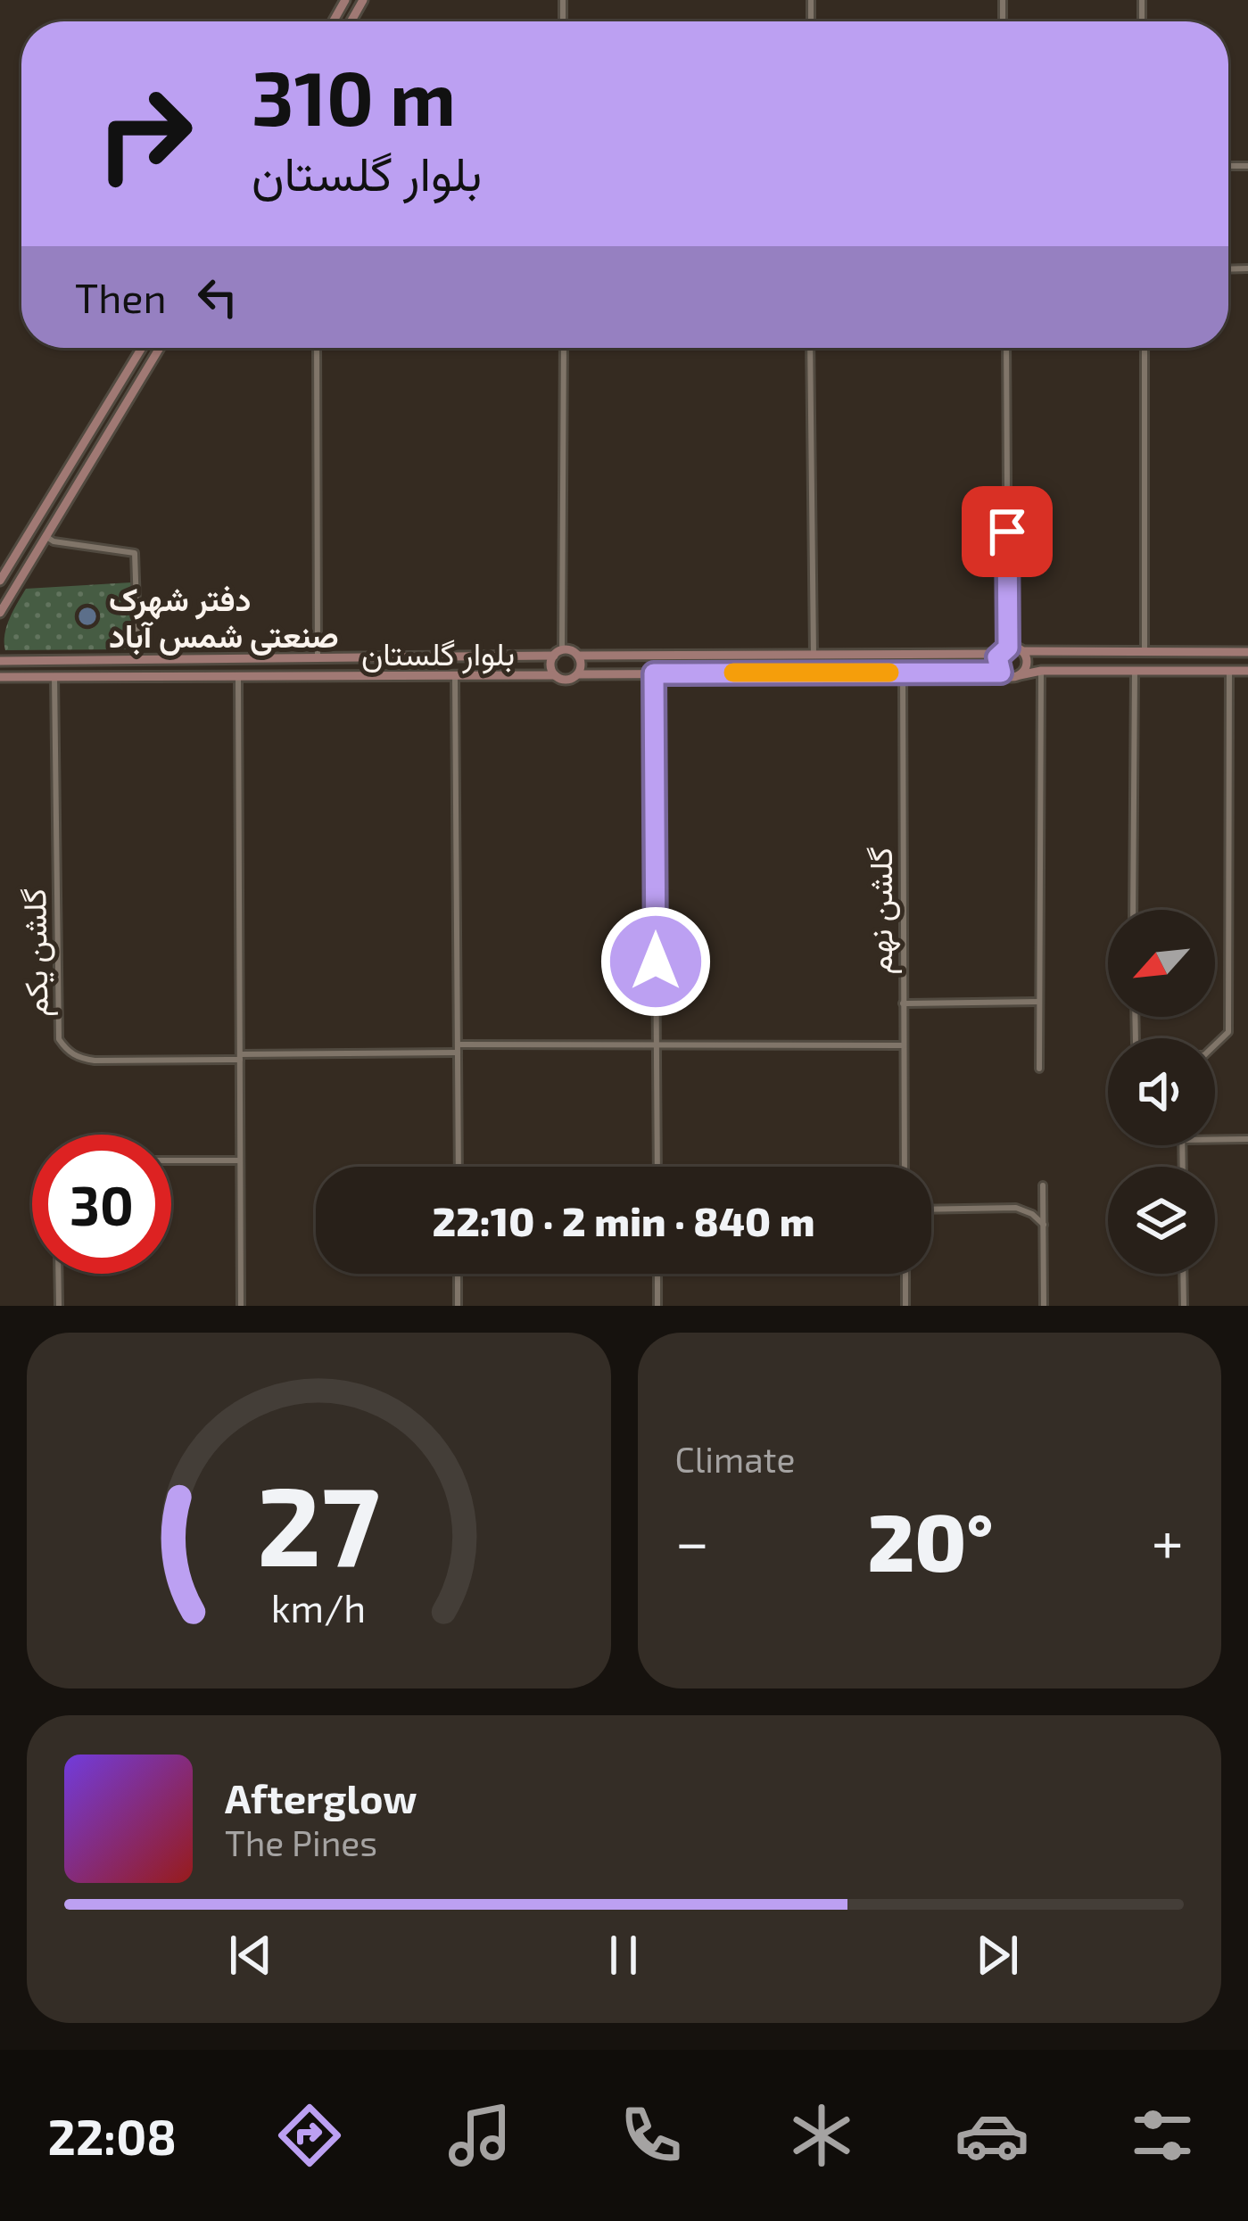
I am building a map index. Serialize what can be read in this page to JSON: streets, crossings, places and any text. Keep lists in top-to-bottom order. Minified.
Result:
{"streets":{"street":["بلوار گلستان","گلشن نهم","گلشن یکم"]},"crossings":[["بلوار گلستان","گلشن یکم"],["گلشن نهم","گلشن یکم"]],"places":["دفتر شهرک صنعتی شمس آباد"],"north":"bottom left","page":{"turn":["310 m","بلوار گلستان"],"then":"Then","limit":"30","trip":"22:10 · 2 min · 840 m","tile":"Climate","heat":["−","20°","+"],"song":["Afterglow","The Pines"],"tabs":"22:08","gauge":["27","km/h"]}}
